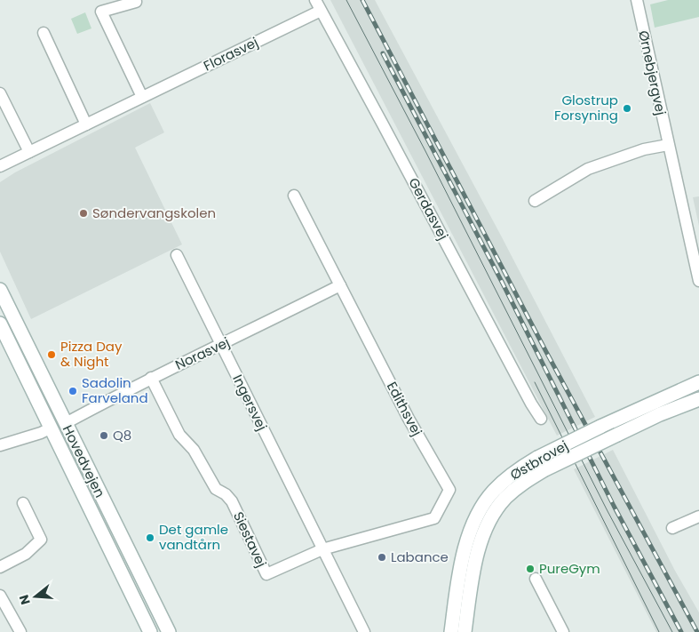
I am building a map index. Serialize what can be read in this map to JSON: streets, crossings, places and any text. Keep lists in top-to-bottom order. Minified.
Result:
{"streets":{"main road":["Østbrovej","Hovedvejen"],"street":["Florasvej","Ørnebjergvej","Gerdasvej","Norasvej","Ingersvej","Edithsvej","Siestavej"]},"crossings":[["Florasvej","Gerdasvej"],["Norasvej","Ingersvej"],["Norasvej","Edithsvej"],["Norasvej","Hovedvejen"],["Norasvej","Siestavej"],["Ingersvej","Edithsvej"],["Ingersvej","Siestavej"],["Edithsvej","Siestavej"]],"places":["Glostrup Forsyning","Søndervangskolen","Pizza Day & Night","Sadolin Farveland","Q8","Det gamle vandtårn","Labance","PureGym"],"north":"left"}
